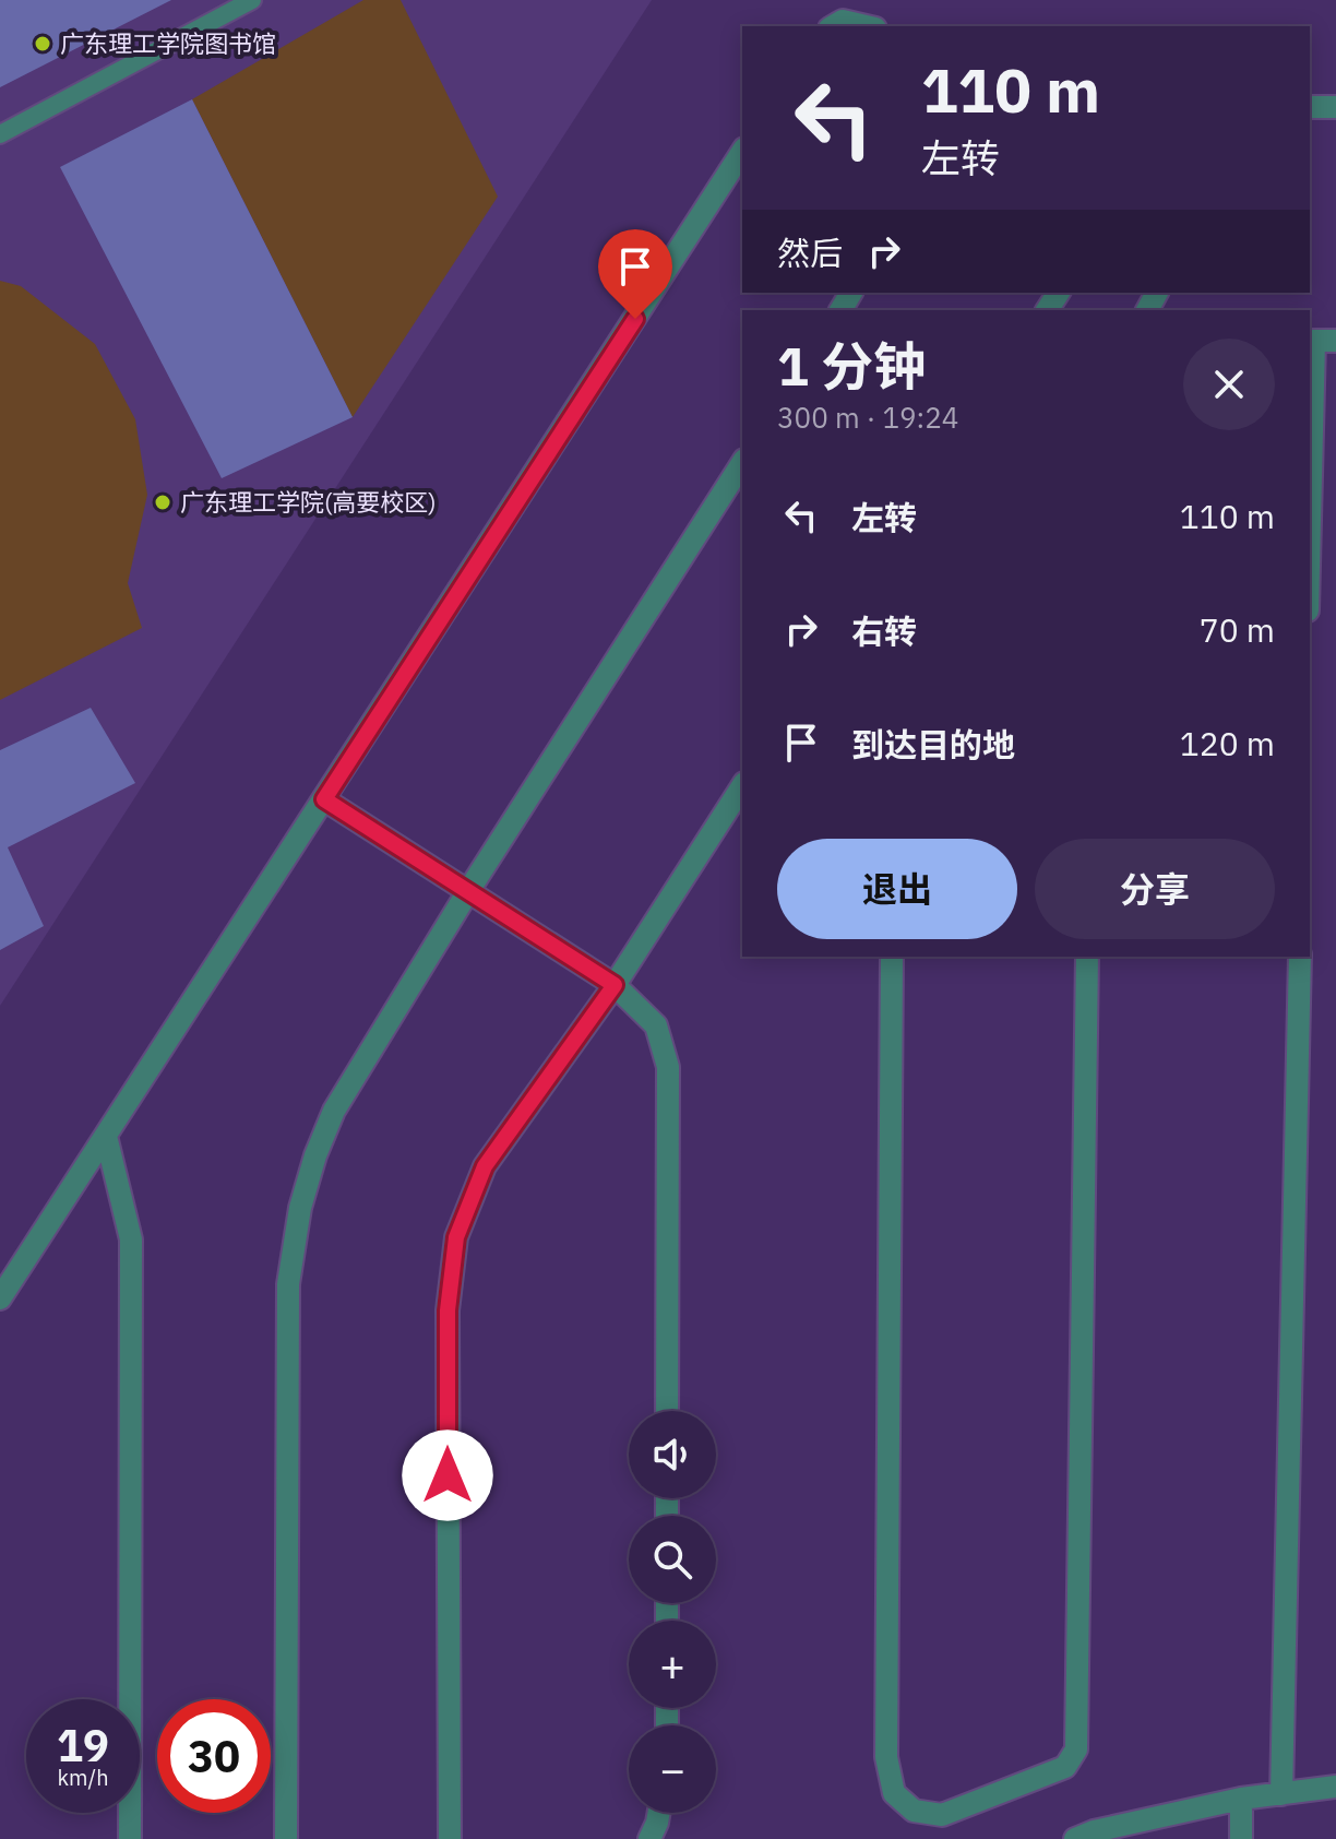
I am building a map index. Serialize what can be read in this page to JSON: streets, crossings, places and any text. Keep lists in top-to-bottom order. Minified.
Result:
{"places":["广东理工学院图书馆","广东理工学院(高要校区)"],"page":{"turn":["110 m","左转"],"then":"然后","heading":["1 分钟","300 m · 19:24"],"list":[{"name":"左转","value":"110 m"},{"name":"右转","value":"70 m"},{"name":"到达目的地","value":"120 m"}],"buttons":["退出","分享"],"map_buttons":["+","−"],"speed":"19 km/h","limit":"30"}}
